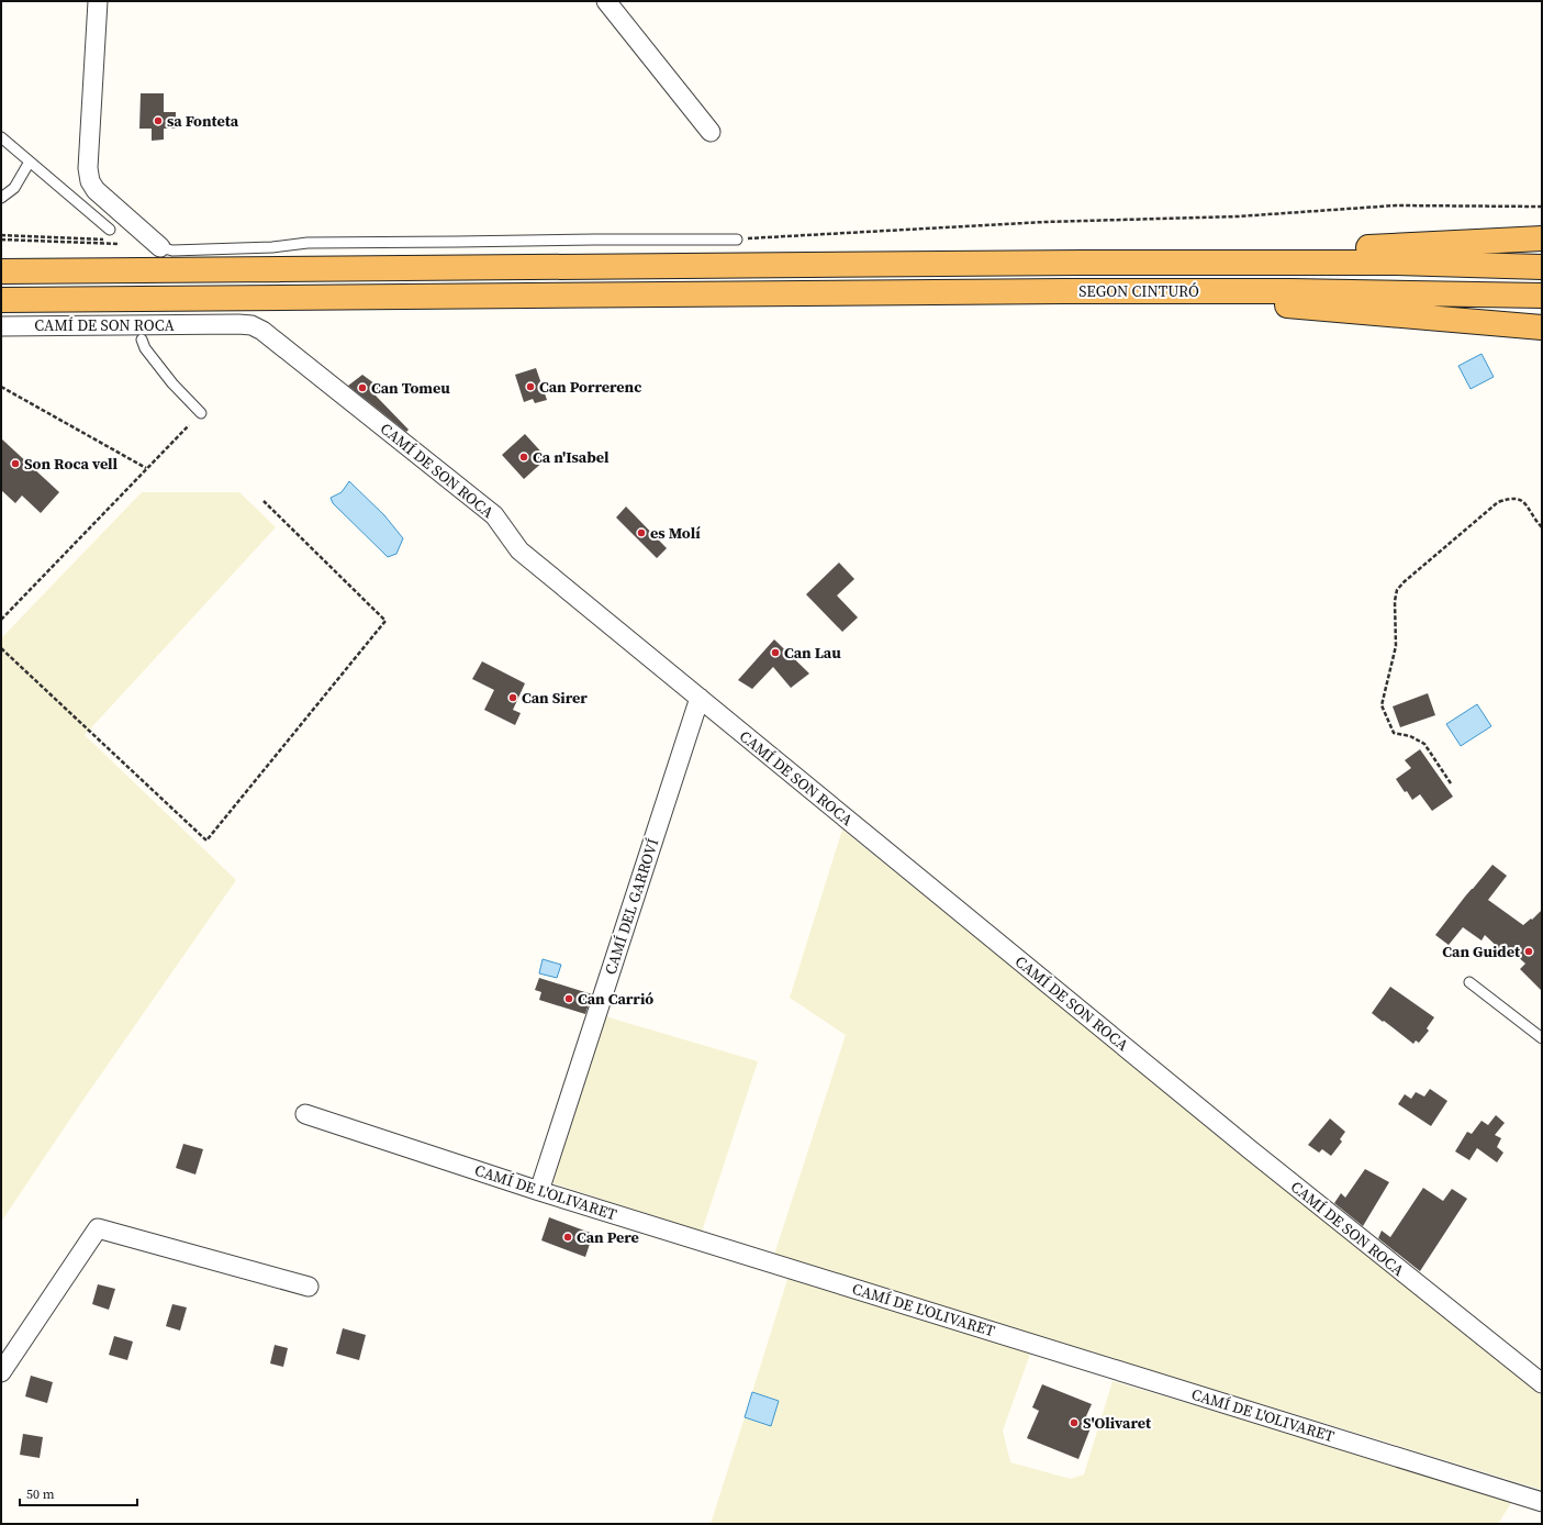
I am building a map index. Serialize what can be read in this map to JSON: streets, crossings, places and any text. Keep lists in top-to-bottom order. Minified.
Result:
{"streets":{"highway":["SEGON CINTURÓ"],"street":["CAMÍ DE SON ROCA","CAMÍ DEL GARROVÍ","CAMÍ DE L'OLIVARET"]},"crossings":[["CAMÍ DE SON ROCA","CAMÍ DEL GARROVÍ"],["CAMÍ DEL GARROVÍ","CAMÍ DE L'OLIVARET"]],"places":["sa Fonteta","Can Porrerenc","Can Tomeu","Ca n'Isabel","Son Roca vell","es Molí","Can Lau","Can Sirer","Can Guidet","Can Carrió","Can Pere","S'Olivaret"],"scale_bar":"50 m"}
